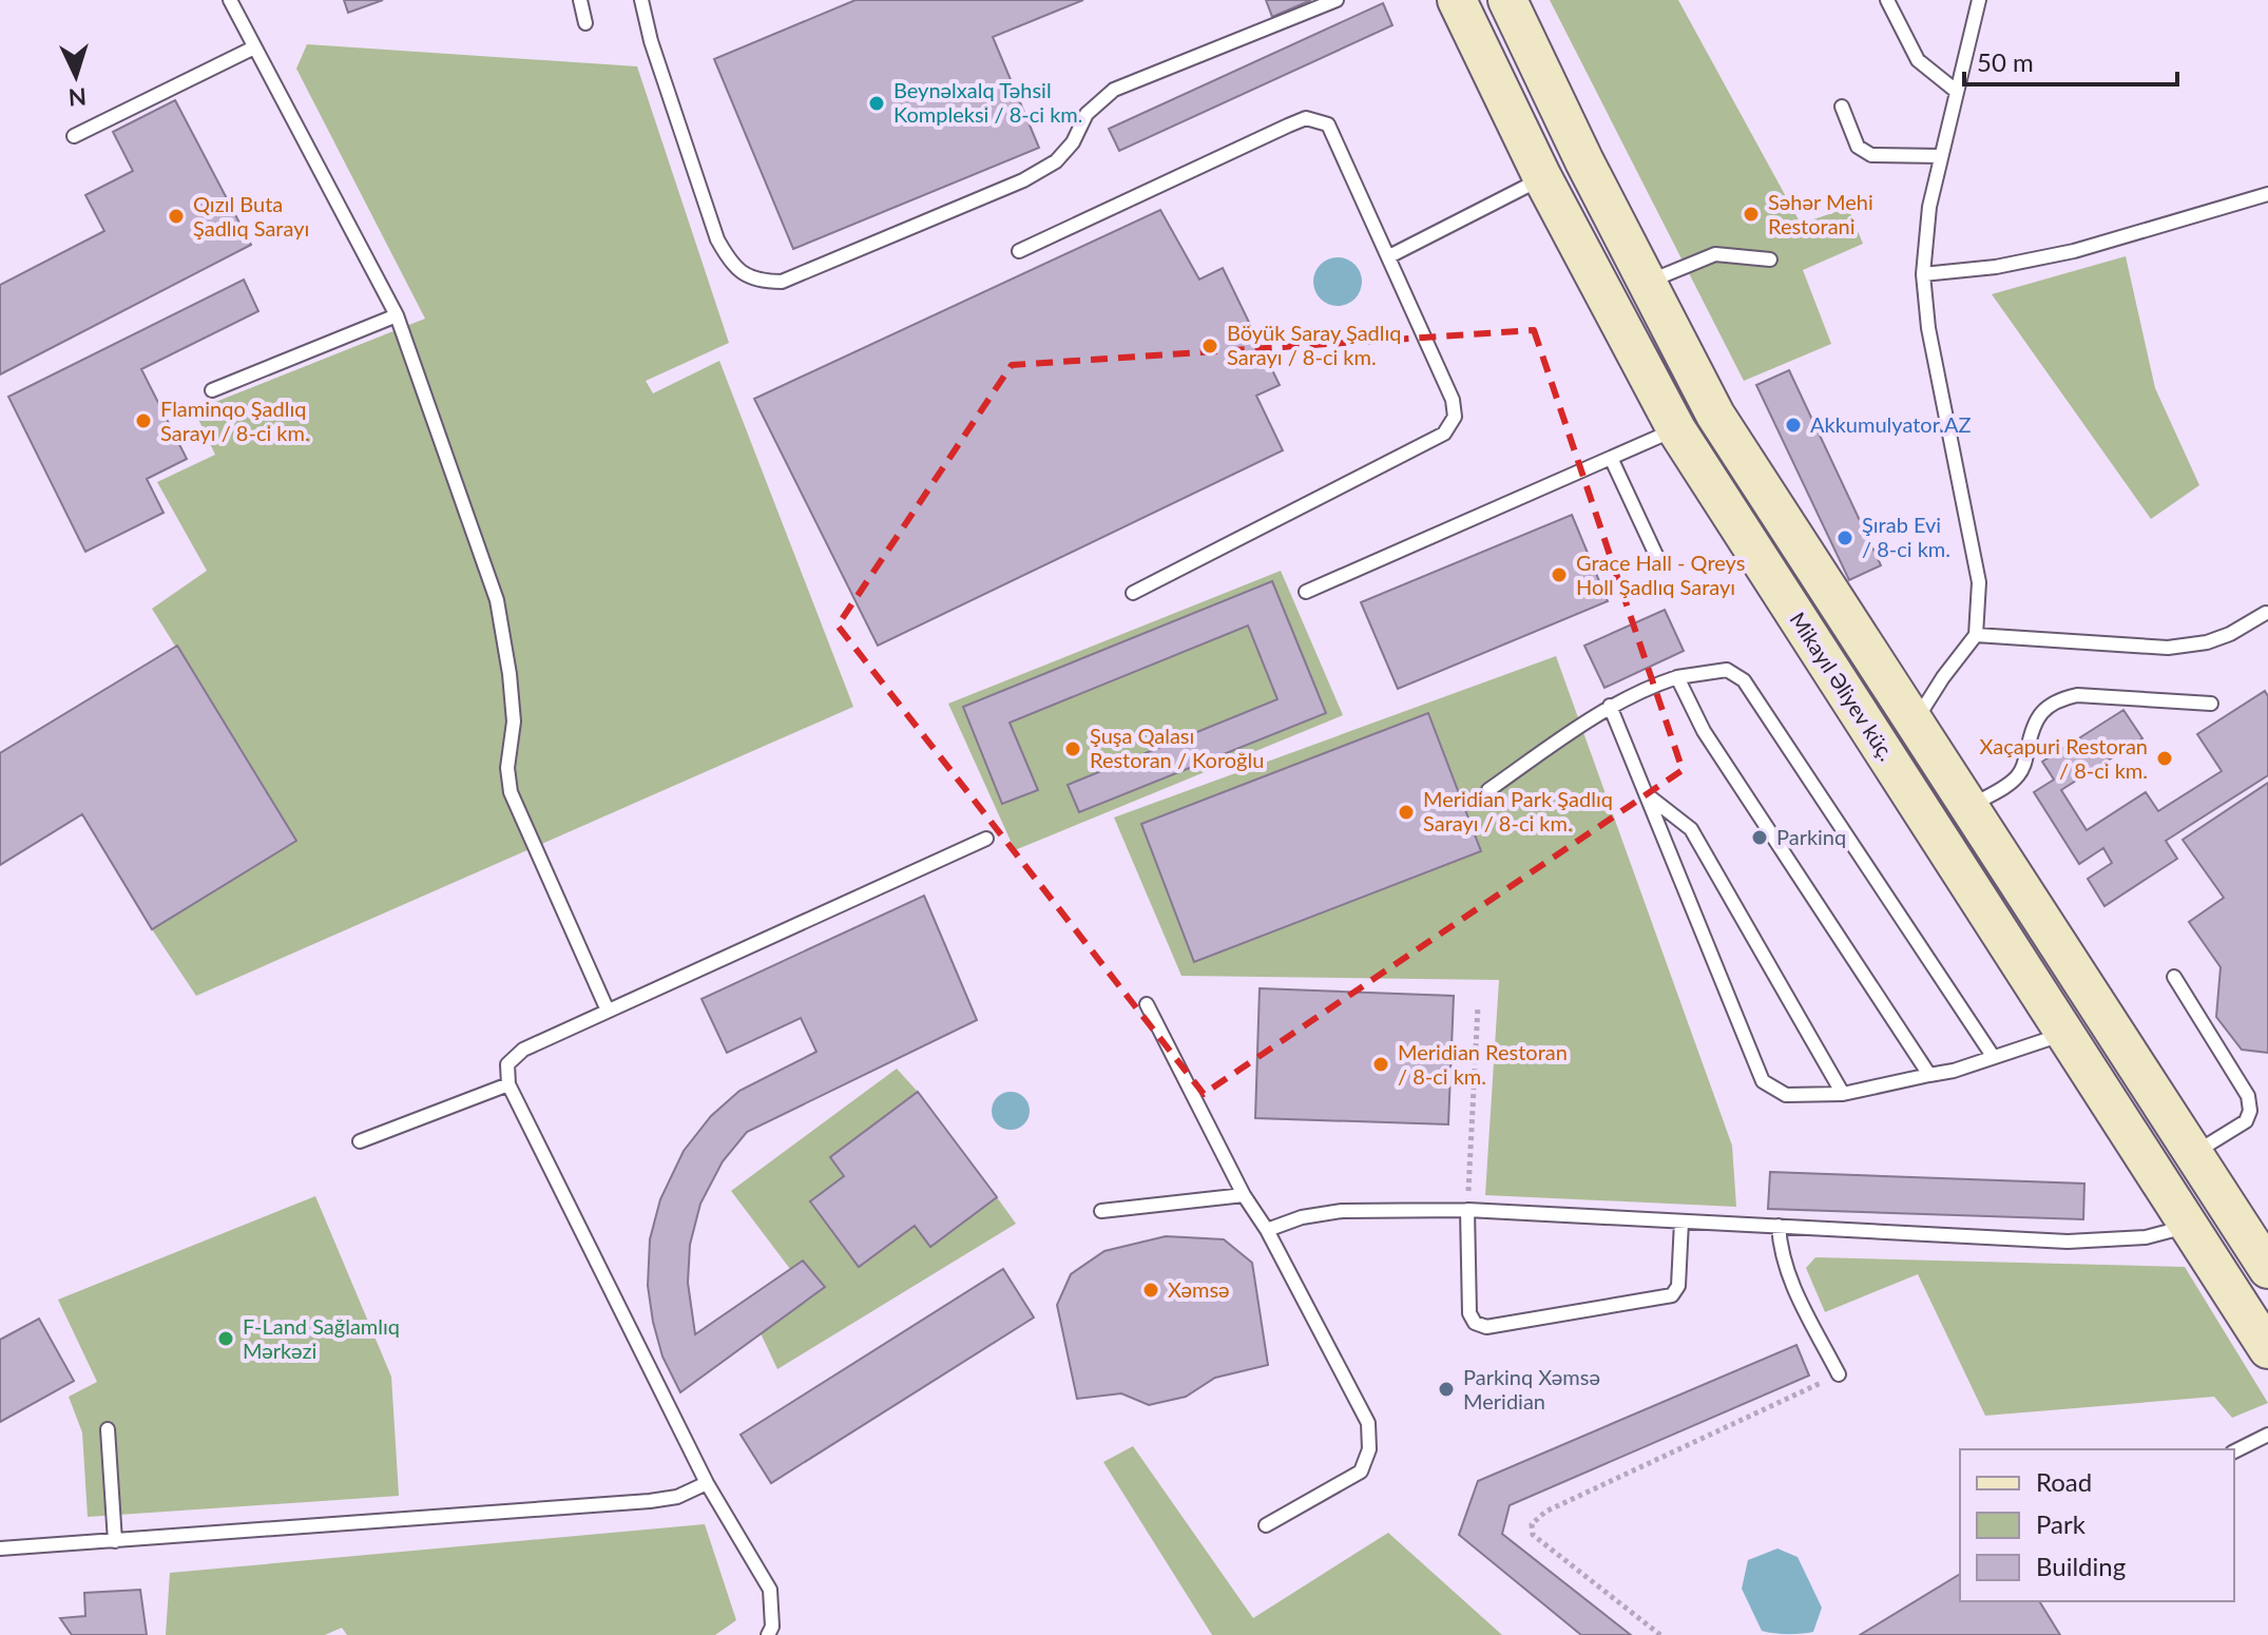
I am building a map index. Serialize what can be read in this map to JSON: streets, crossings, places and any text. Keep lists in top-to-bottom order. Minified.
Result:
{"streets":{"main road":["Mikayıl Əliyev küç."]},"places":["Beynəlxalq Təhsil Kompleksi / 8-ci km.","Səhər Mehi Restorani","Qızıl Buta Şadlıq Sarayı","Böyük Saray Şadlıq Sarayı / 8-ci km.","Flaminqo Şadlıq Sarayı / 8-ci km.","Akkumulyator.AZ","Şırab Evi / 8-ci km.","Grace Hall - Qreys Holl Şadlıq Sarayı","Şuşa Qalası Restoran / Koroğlu","Xaçapuri Restoran / 8-ci km.","Meridian Park Şadlıq Sarayı / 8-ci km.","Parkinq","Meridian Restoran / 8-ci km.","Xəmsə","F-Land Sağlamlıq Mərkəzi","Parkinq Xəmsə Meridian"],"legend":["Road","Park","Building"],"scale_bar":"50 m","north":"bottom"}
